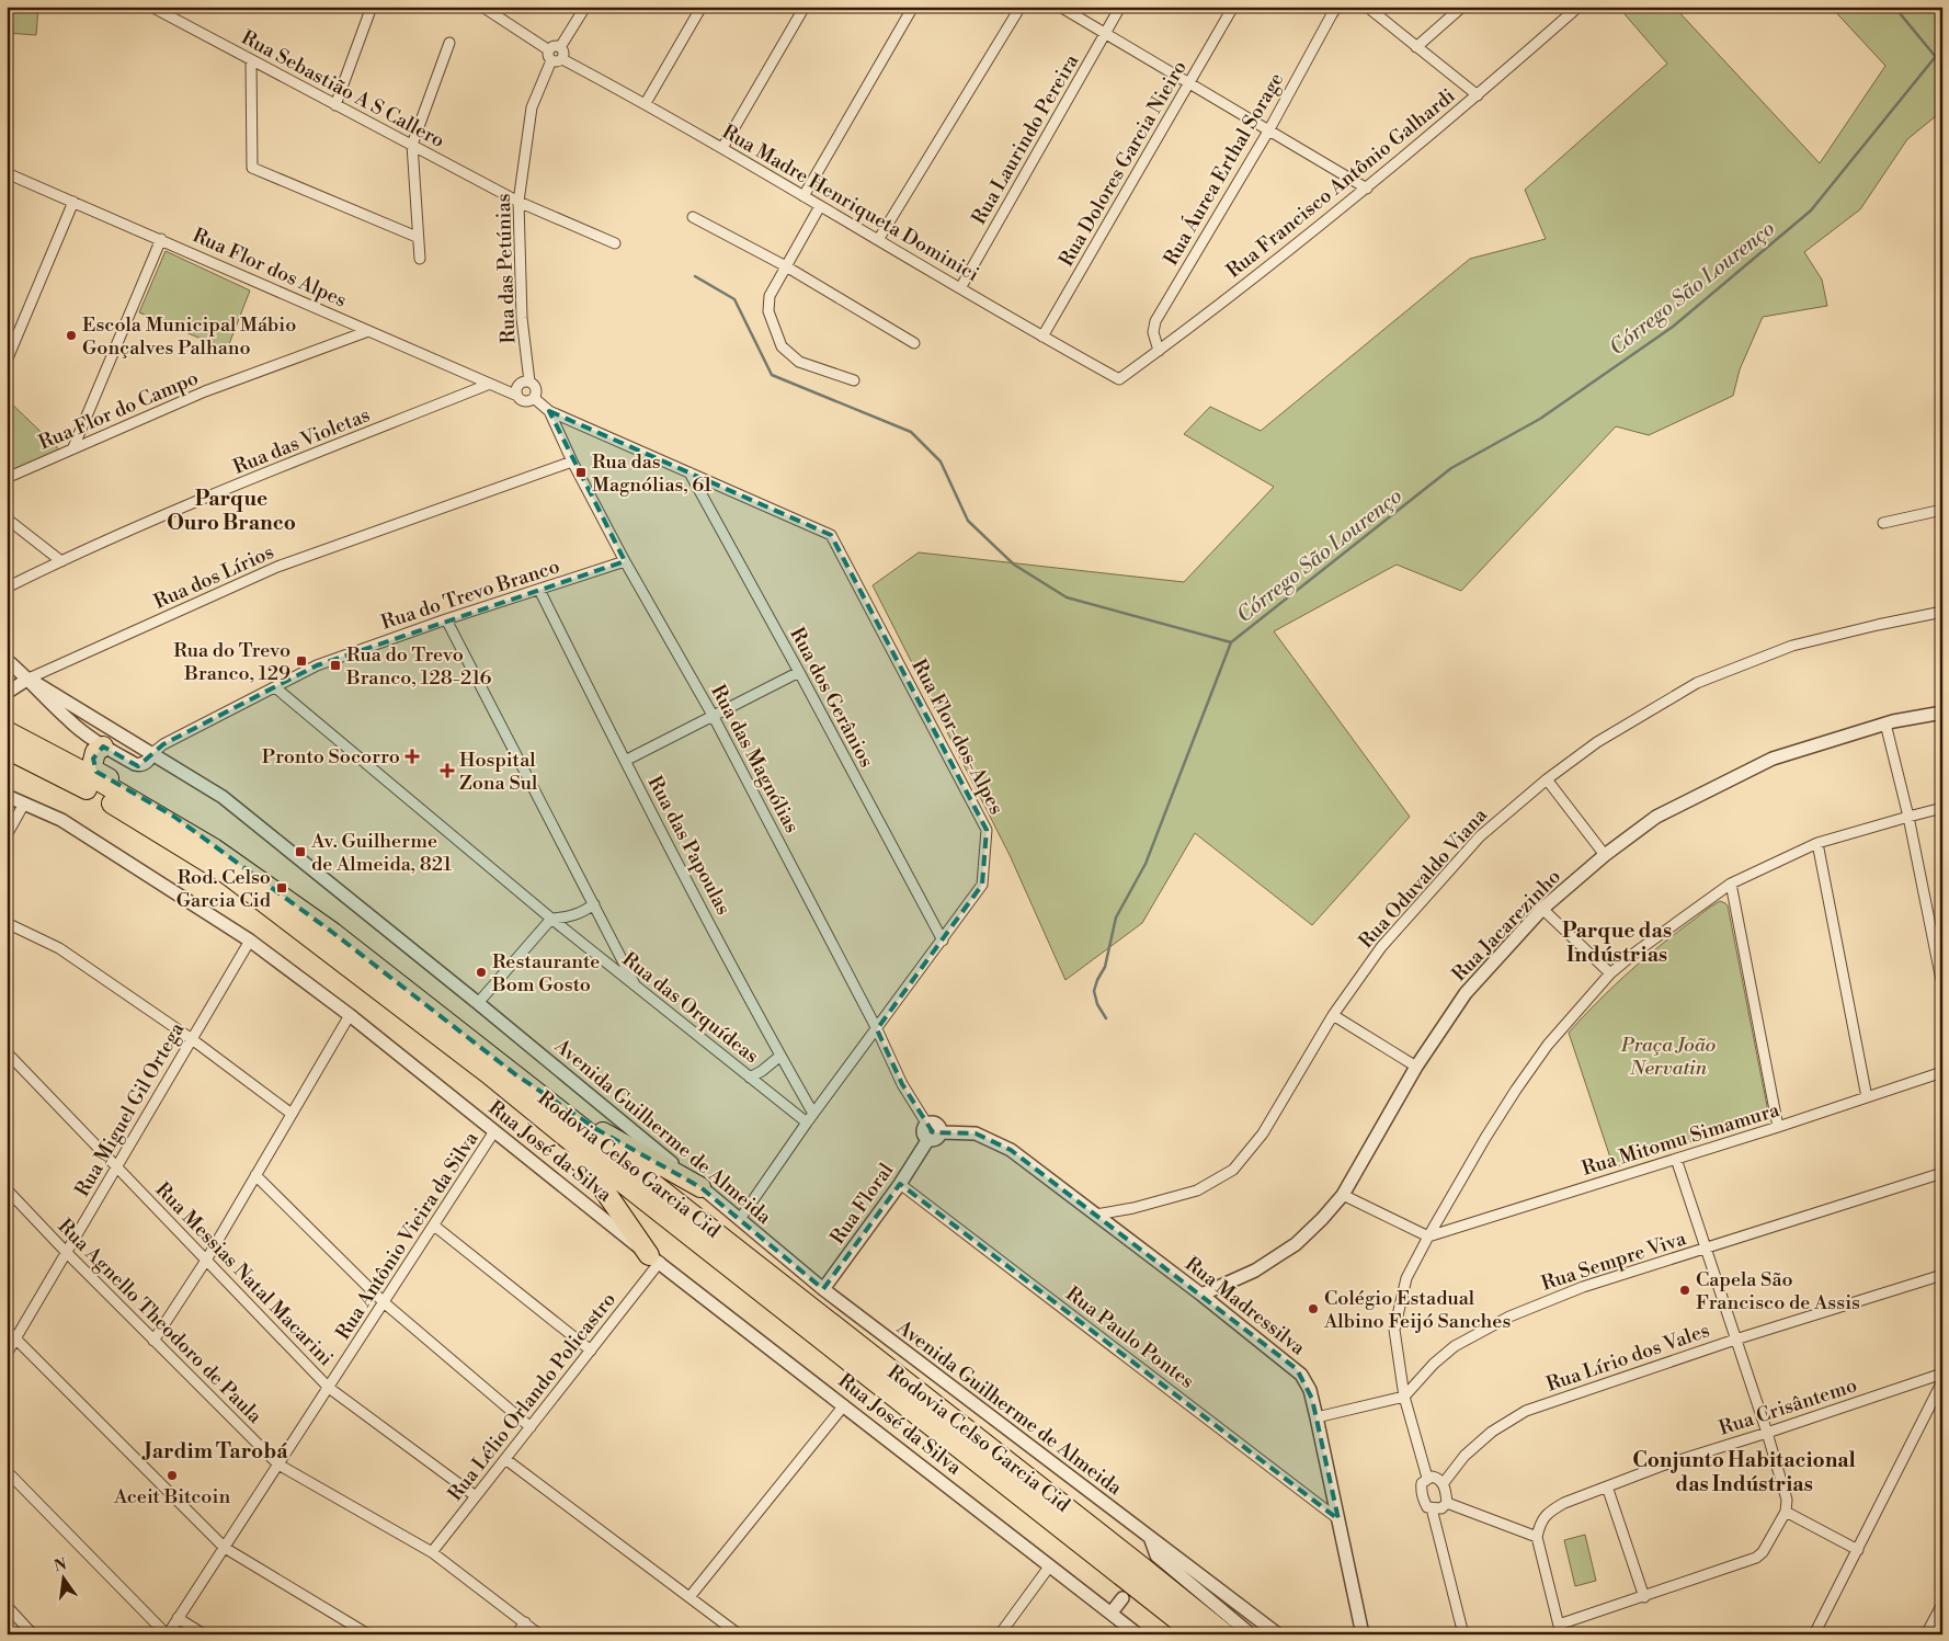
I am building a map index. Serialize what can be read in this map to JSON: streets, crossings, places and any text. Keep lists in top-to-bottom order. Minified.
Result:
{"streets":{"highway":["Rodovia Celso Garcia Cid"],"street":["Rua Sebastião A S Callero","Rua Laurindo Pereira","Rua Dolores Garcia Nieiro","Rua Áurea Erthal Sorage","Rua Francisco Antônio Galhardi","Rua Madre Henriqueta Dominici","Rua Flor dos Alpes","Rua das Petúnias","Rua Flor do Campo","Rua das Violetas","Rua dos Lírios","Rua do Trevo Branco","Rua dos Gerânios","Rua Flor-dos-Alpes","Rua das Magnólias","Rua das Papoulas","Rua Oduvaldo Viana","Rua Jacarezinho","Rua das Orquídeas","Rua Miguel Gil Ortega","Avenida Guilherme de Almeida","Rua Mitomu Simamura","Rua José da Silva","Rua Floral","Rua Antônio Vieira da Silva","Rua Sempre Viva","Rua Messias Natal Macarini","Rua Madressilva","Rua Agnello Theodoro de Paula","Rua Paulo Pontes","Rua Lírio dos Vales","Rua Lélio Orlando Policastro","Rua Crisântemo"]},"crossings":[["Rua Sebastião A S Callero","Rua das Petúnias"],["Rua Laurindo Pereira","Rua Madre Henriqueta Dominici"],["Rua Dolores Garcia Nieiro","Rua Madre Henriqueta Dominici"],["Rua Áurea Erthal Sorage","Rua Francisco Antônio Galhardi"],["Rua Francisco Antônio Galhardi","Rua Madre Henriqueta Dominici"],["Rua Madre Henriqueta Dominici","Rua das Petúnias"],["Rua Flor dos Alpes","Rua das Petúnias"],["Rua Flor dos Alpes","Rua Flor do Campo"],["Rua Flor dos Alpes","Rua das Violetas"],["Rua Flor dos Alpes","Rua Flor-dos-Alpes"],["Rua das Petúnias","Rua Flor-dos-Alpes"],["Rua dos Lírios","Rua das Magnólias"],["Rua dos Lírios","Avenida Guilherme de Almeida"],["Rua do Trevo Branco","Rua das Magnólias"],["Rua do Trevo Branco","Rua das Papoulas"],["Rua do Trevo Branco","Rua das Orquídeas"],["Rua do Trevo Branco","Avenida Guilherme de Almeida"],["Rua dos Gerânios","Rua Flor-dos-Alpes"],["Rua Flor-dos-Alpes","Rua das Magnólias"],["Rua Flor-dos-Alpes","Rua das Papoulas"],["Rua Flor-dos-Alpes","Rua das Orquídeas"],["Rua Flor-dos-Alpes","Avenida Guilherme de Almeida"],["Rua das Magnólias","Rua Floral"],["Rua das Magnólias","Rua Madressilva"],["Rua das Papoulas","Rua das Orquídeas"],["Rua Oduvaldo Viana","Rua Madressilva"],["Rua Jacarezinho","Rua Madressilva"],["Rua Miguel Gil Ortega","Rua José da Silva"],["Rua Miguel Gil Ortega","Rua Messias Natal Macarini"],["Rua Miguel Gil Ortega","Rua Agnello Theodoro de Paula"],["Avenida Guilherme de Almeida","Rua Floral"],["Rua José da Silva","Rua Antônio Vieira da Silva"],["Rua José da Silva","Rua Lélio Orlando Policastro"],["Rua Floral","Rua Madressilva"],["Rua Floral","Rua Paulo Pontes"],["Rua Antônio Vieira da Silva","Rua Messias Natal Macarini"],["Rua Antônio Vieira da Silva","Rua Agnello Theodoro de Paula"],["Rua Messias Natal Macarini","Rua Lélio Orlando Policastro"],["Rua Madressilva","Rua Paulo Pontes"],["Rua Agnello Theodoro de Paula","Rua Lélio Orlando Policastro"]],"districts":["Parque Ouro Branco","Parque das Indústrias","Jardim Tarobá","Conjunto Habitacional das Indústrias"],"water":["Córrego São Lourenço"],"parks":["Praça João Nervatin"],"places":{"other":["Escola Municipal Mábio Gonçalves Palhano","Restaurante Bom Gosto","Capela São Francisco de Assis","Colégio Estadual Albino Feijó Sanches","Aceit Bitcoin"],"transit":["Rua das Magnólias, 61","Rua do Trevo Branco, 129","Rua do Trevo Branco, 128-216","Av. Guilherme de Almeida, 821","Rod. Celso Garcia Cid"],"health":["Pronto Socorro","Hospital Zona Sul"]},"north":"top"}
